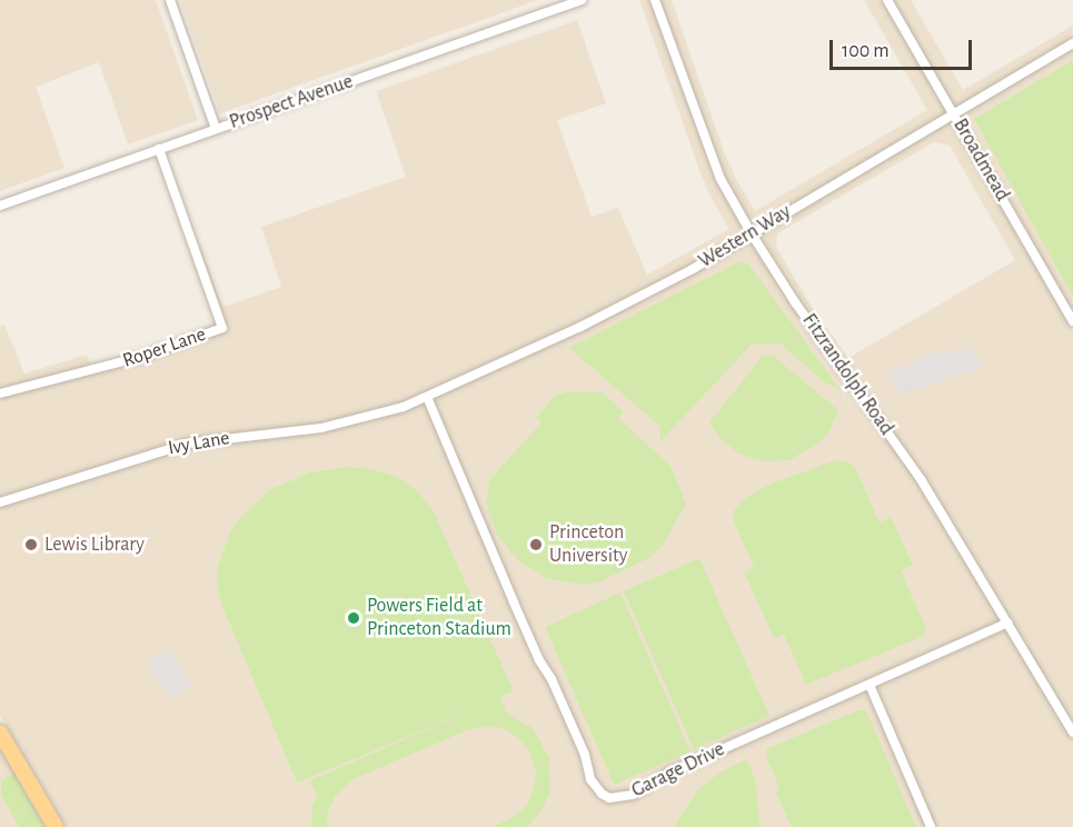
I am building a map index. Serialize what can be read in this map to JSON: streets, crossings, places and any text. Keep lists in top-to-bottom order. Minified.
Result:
{"streets":{"street":["Prospect Avenue","Broadmead","Western Way","Roper Lane","Fitzrandolph Road","Ivy Lane","Garage Drive"]},"crossings":[["Prospect Avenue","Roper Lane"],["Broadmead","Western Way"],["Western Way","Fitzrandolph Road"],["Western Way","Ivy Lane"],["Western Way","Garage Drive"],["Fitzrandolph Road","Garage Drive"]],"places":["Lewis Library","Princeton University","Powers Field at Princeton Stadium"],"scale_bar":"100 m"}
